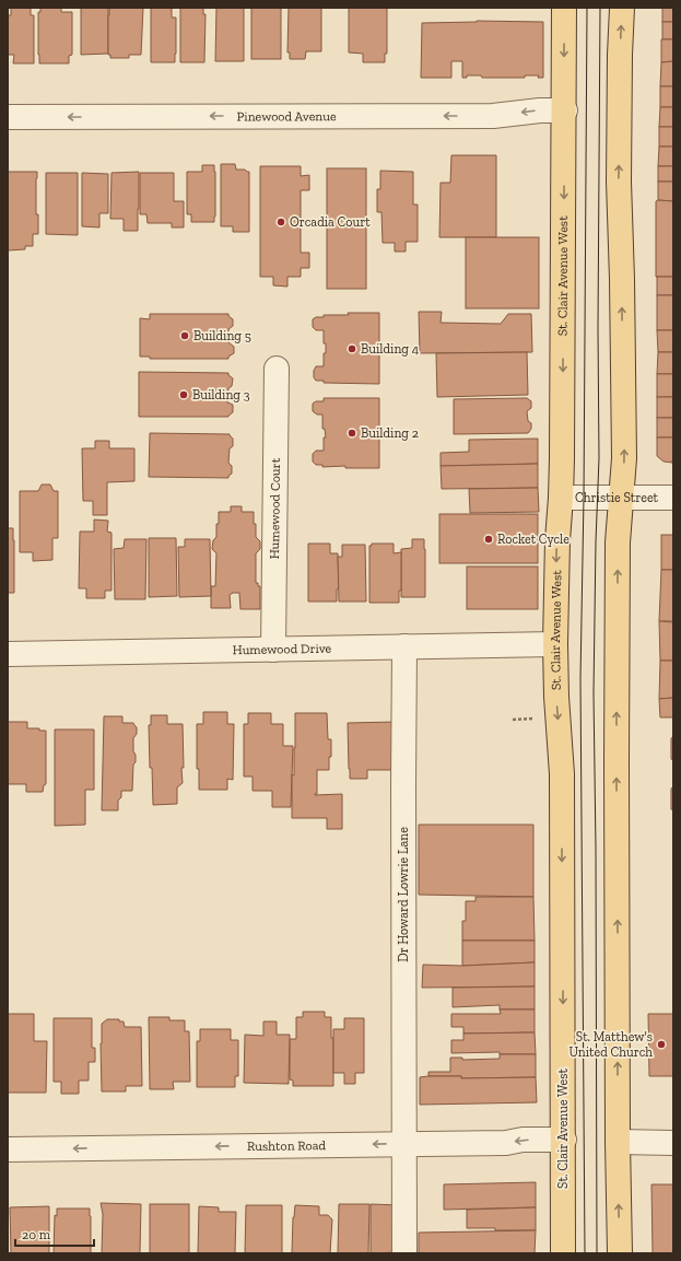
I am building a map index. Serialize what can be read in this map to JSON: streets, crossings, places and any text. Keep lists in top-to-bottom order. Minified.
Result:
{"streets":{"main road":["St. Clair Avenue West"],"street":["Pinewood Avenue","Christie Street","Humewood Court","Humewood Drive","Dr Howard Lowrie Lane","Rushton Road"]},"crossings":[["Pinewood Avenue","St. Clair Avenue West"],["St. Clair Avenue West","Christie Street"],["St. Clair Avenue West","Humewood Drive"],["St. Clair Avenue West","Rushton Road"],["Humewood Court","Humewood Drive"],["Humewood Drive","Dr Howard Lowrie Lane"],["Dr Howard Lowrie Lane","Rushton Road"]],"one_way":["Pinewood Avenue","Rushton Road"],"places":["Orcadia Court","Building 5","Building 4","Building 3","Building 2","Rocket Cycle","St. Matthew's United Church"],"scale_bar":"20 m"}
